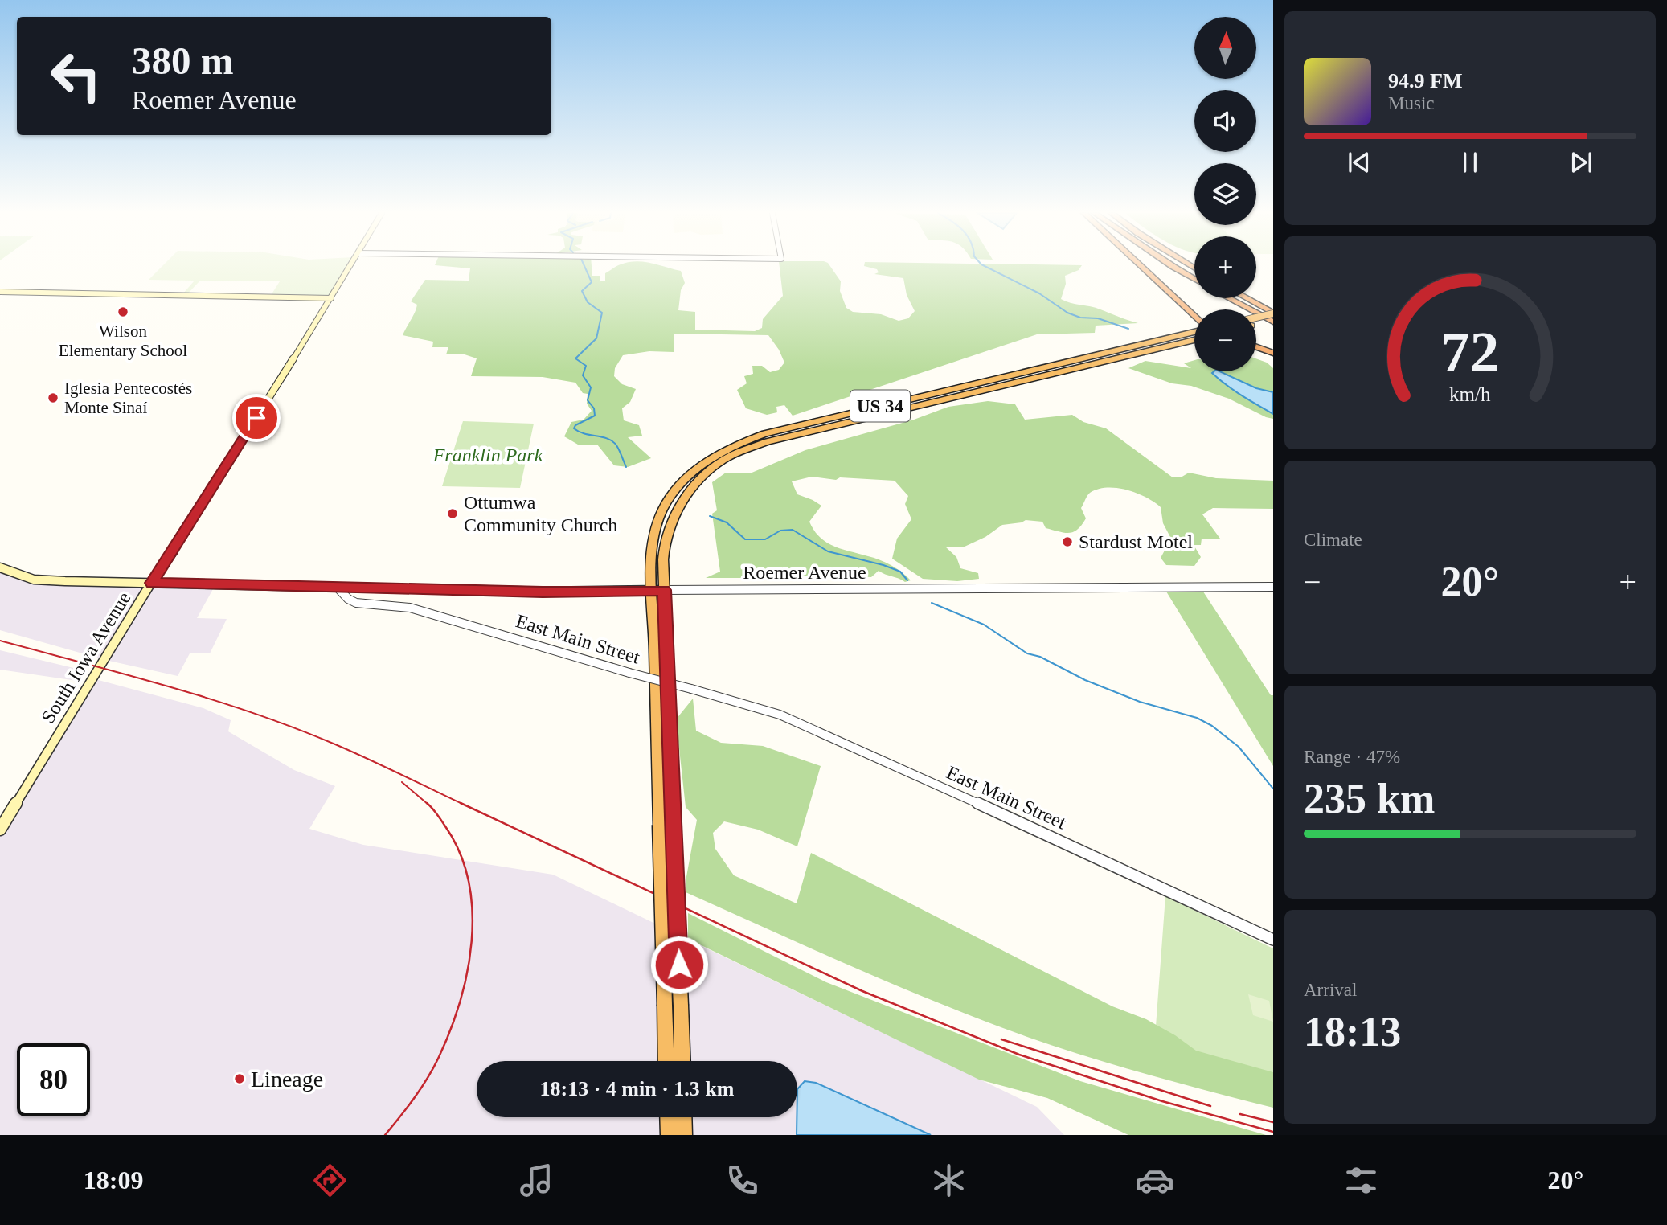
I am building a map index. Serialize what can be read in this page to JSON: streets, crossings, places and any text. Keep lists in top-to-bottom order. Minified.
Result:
{"streets":{"highway":["US 34"],"main road":["Roemer Avenue","South Iowa Avenue"],"street":["East Main Street"]},"crossings":[["US 34","Roemer Avenue"],["Roemer Avenue","East Main Street"]],"parks":["Franklin Park"],"places":["Wilson Elementary School","Iglesia Pentecostés Monte Sinaí","Ottumwa Community Church","Stardust Motel","Lineage"],"north":"top","page":{"map_buttons":["+","−"],"turn":["380 m","Roemer Avenue"],"song":["94.9 FM","Music"],"tile":["Climate",["Range · 47%","235 km"],["Arrival","18:13"]],"heat":["−","20°","+"],"limit":"80","trip":"18:13 · 4 min · 1.3 km","tabs":["18:09","20°"],"gauge":["72","km/h"]}}
